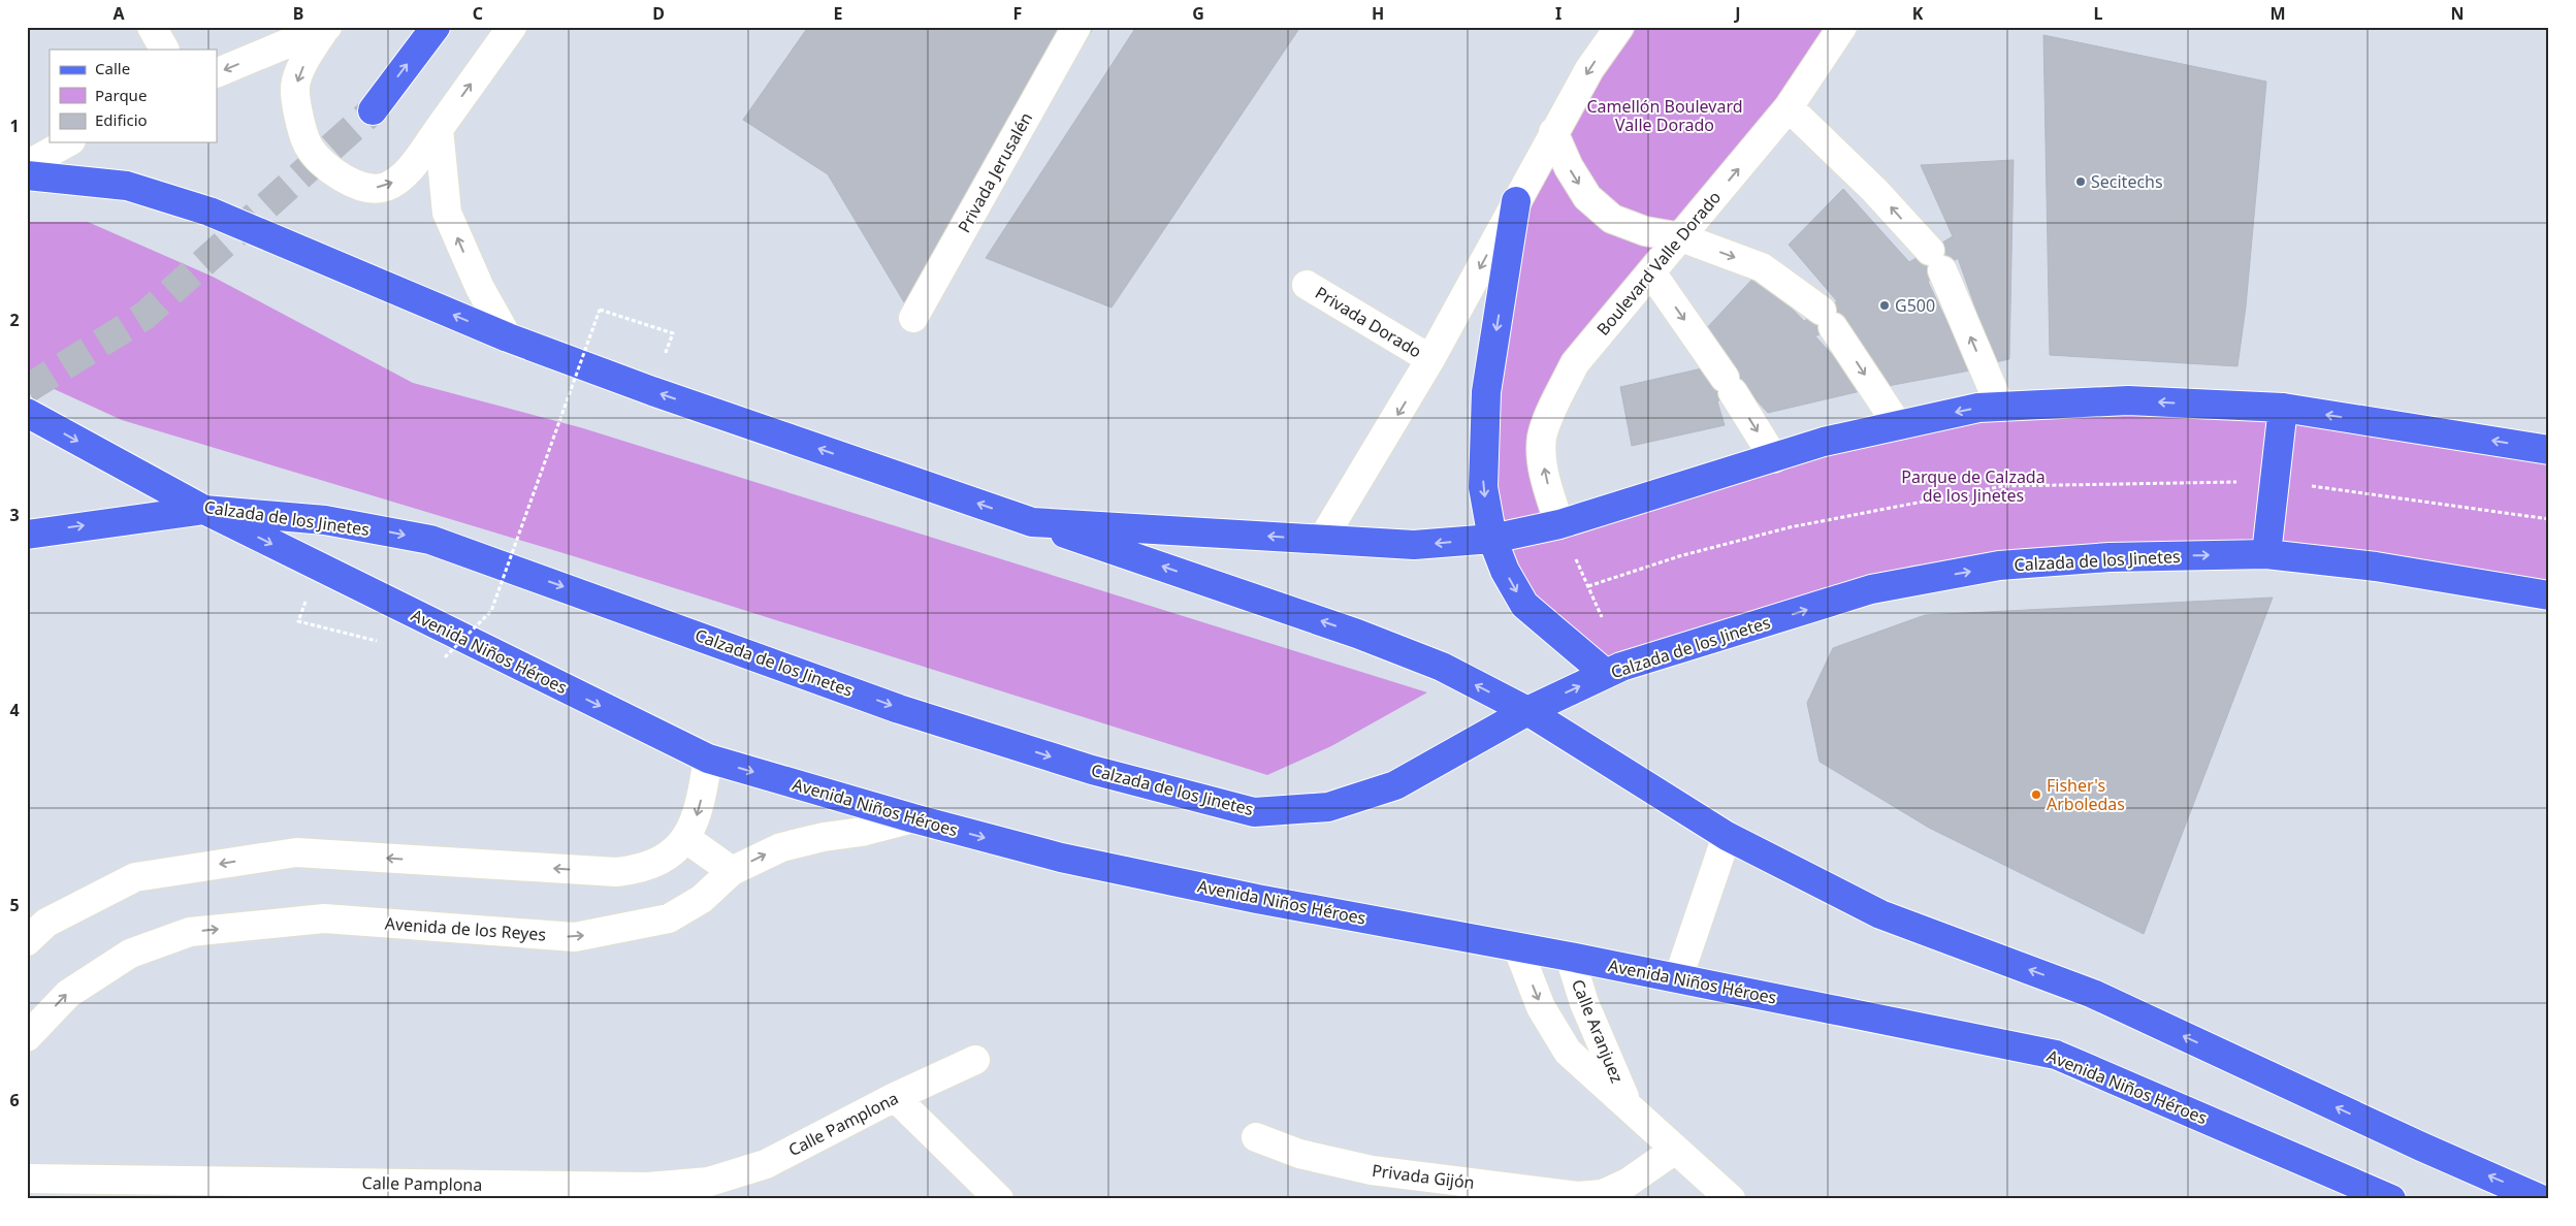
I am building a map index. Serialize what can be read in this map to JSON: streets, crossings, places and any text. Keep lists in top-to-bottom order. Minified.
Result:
{"streets":{"main road":["Calzada de los Jinetes","Avenida Niños Héroes"],"street":["Privada Jerusalén","Boulevard Valle Dorado","Privada Dorado","Avenida de los Reyes","Calle Aranjuez","Calle Pamplona","Privada Gijón"]},"crossings":[["Calzada de los Jinetes","Avenida Niños Héroes"],["Avenida Niños Héroes","Avenida de los Reyes"],["Avenida Niños Héroes","Calle Aranjuez"],["Calle Aranjuez","Privada Gijón"]],"one_way":["Avenida Niños Héroes"],"parks":["Camellón Boulevard Valle Dorado","Parque de Calzada de los Jinetes"],"places":["Secitechs","G500","Fisher's Arboledas"],"legend":["Calle","Parque","Edificio"],"grid":{"columns":["A","B","C","D","E","F","G","H","I","J","K","L","M","N"],"rows":["1","2","3","4","5","6"]}}
